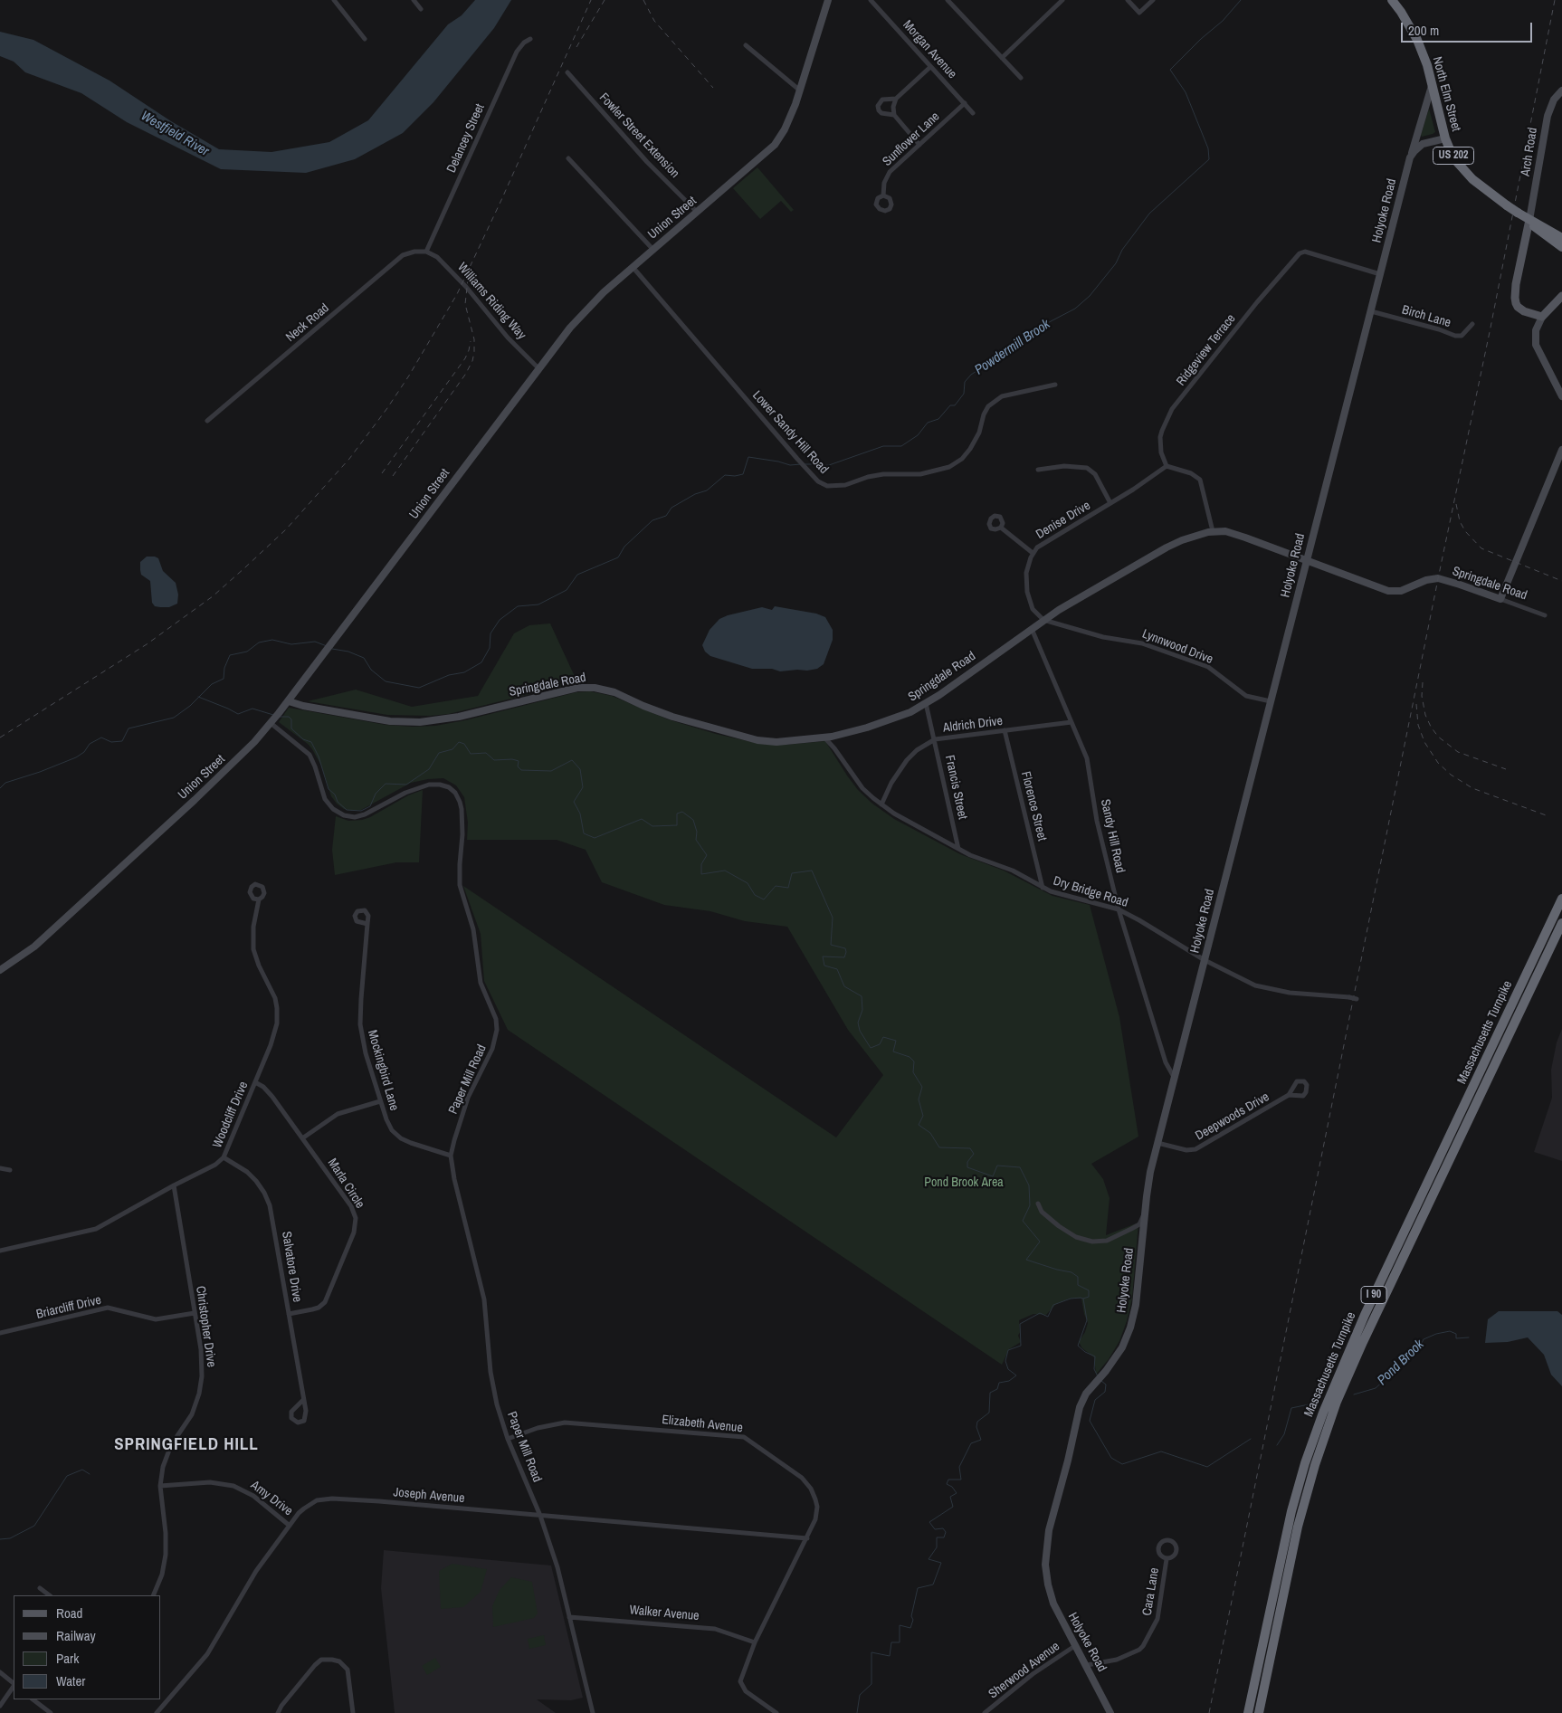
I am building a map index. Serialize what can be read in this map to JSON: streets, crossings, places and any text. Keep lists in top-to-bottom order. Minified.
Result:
{"streets":{"highway":["North Elm Street","US 202","Massachusetts Turnpike","I 90"],"street":["Morgan Avenue","Fowler Street Extension","Delancey Street","Sunflower Lane","Arch Road","Holyoke Road","Union Street","Williams Riding Way","Birch Lane","Neck Road","Ridgeview Terrace","Lower Sandy Hill Road","Denise Drive","Springdale Road","Lynnwood Drive","Aldrich Drive","Francis Street","Florence Street","Sandy Hill Road","Dry Bridge Road","Mockingbird Lane","Paper Mill Road","Woodcliff Drive","Deepwoods Drive","Marla Circle","Salvatore Drive","Briarcliff Drive","Christopher Drive","Elizabeth Avenue","Joseph Avenue","Amy Drive","Cara Lane","Walker Avenue","Sherwood Avenue"]},"crossings":[["Morgan Avenue","Sunflower Lane"],["North Elm Street","Arch Road"],["North Elm Street","US 202"],["North Elm Street","Holyoke Road"],["Fowler Street Extension","Union Street"],["Delancey Street","Williams Riding Way"],["Delancey Street","Neck Road"],["Arch Road","US 202"],["Holyoke Road","Birch Lane"],["Holyoke Road","Ridgeview Terrace"],["Holyoke Road","Springdale Road"],["Holyoke Road","Lynnwood Drive"],["Holyoke Road","Sandy Hill Road"],["Holyoke Road","Dry Bridge Road"],["Holyoke Road","Deepwoods Drive"],["Holyoke Road","Cara Lane"],["Holyoke Road","Sherwood Avenue"],["Union Street","Williams Riding Way"],["Union Street","Lower Sandy Hill Road"],["Union Street","Springdale Road"],["Union Street","Paper Mill Road"],["Williams Riding Way","Neck Road"],["Ridgeview Terrace","Denise Drive"],["Denise Drive","Springdale Road"],["Denise Drive","Lynnwood Drive"],["Springdale Road","Lynnwood Drive"],["Springdale Road","Francis Street"],["Springdale Road","Sandy Hill Road"],["Springdale Road","Dry Bridge Road"],["Aldrich Drive","Francis Street"],["Aldrich Drive","Florence Street"],["Aldrich Drive","Sandy Hill Road"],["Aldrich Drive","Dry Bridge Road"],["Francis Street","Dry Bridge Road"],["Florence Street","Dry Bridge Road"],["Sandy Hill Road","Dry Bridge Road"],["Mockingbird Lane","Paper Mill Road"],["Paper Mill Road","Elizabeth Avenue"],["Paper Mill Road","Joseph Avenue"],["Paper Mill Road","Walker Avenue"],["Woodcliff Drive","Marla Circle"],["Woodcliff Drive","Salvatore Drive"],["Woodcliff Drive","Christopher Drive"],["Marla Circle","Salvatore Drive"],["Briarcliff Drive","Christopher Drive"],["Christopher Drive","Amy Drive"],["Elizabeth Avenue","Joseph Avenue"],["Elizabeth Avenue","Walker Avenue"],["Joseph Avenue","Amy Drive"]],"districts":["SPRINGFIELD HILL"],"water":["Westfield River","Powdermill Brook","Pond Brook"],"parks":["Pond Brook Area"],"legend":["Road","Railway","Park","Water"],"scale_bar":"200 m"}
